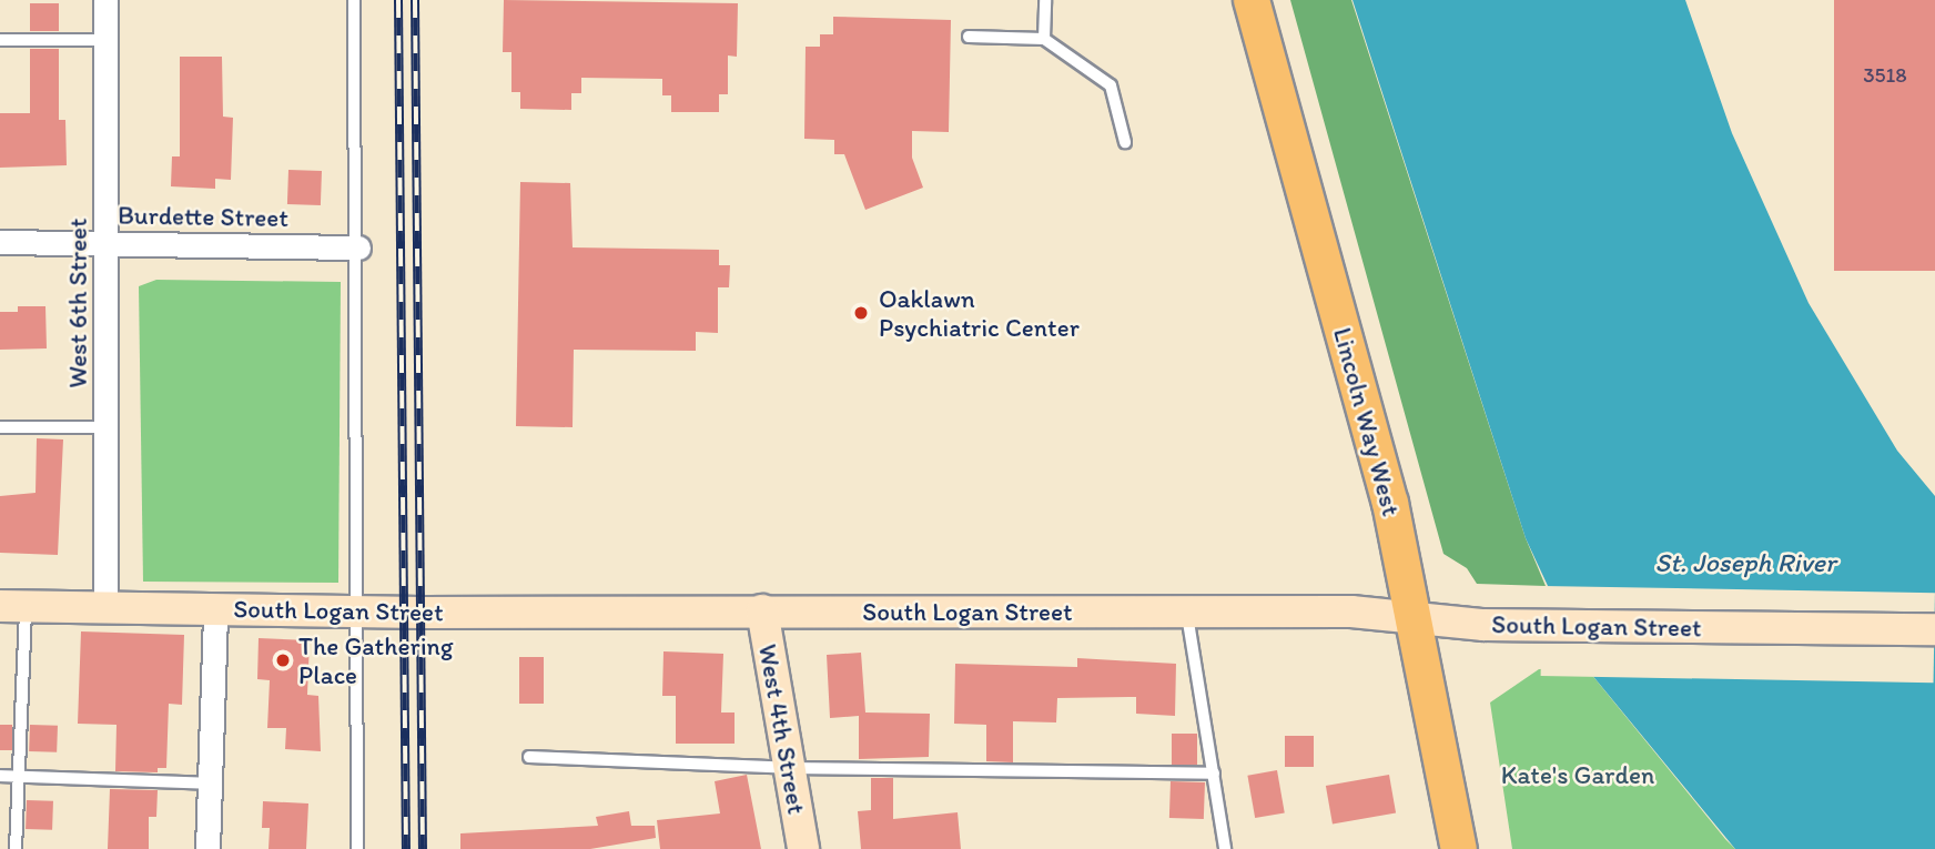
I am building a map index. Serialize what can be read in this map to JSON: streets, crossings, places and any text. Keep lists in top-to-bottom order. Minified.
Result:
{"streets":{"main road":["Lincoln Way West"],"street":["Burdette Street","West 6th Street","South Logan Street","West 4th Street"]},"crossings":[["Burdette Street","West 6th Street"],["West 6th Street","South Logan Street"],["Lincoln Way West","South Logan Street"],["South Logan Street","West 4th Street"]],"water":["St. Joseph River"],"parks":["Kate's Garden"],"places":["Oaklawn Psychiatric Center","The Gathering Place"],"house_numbers":["3518"]}
